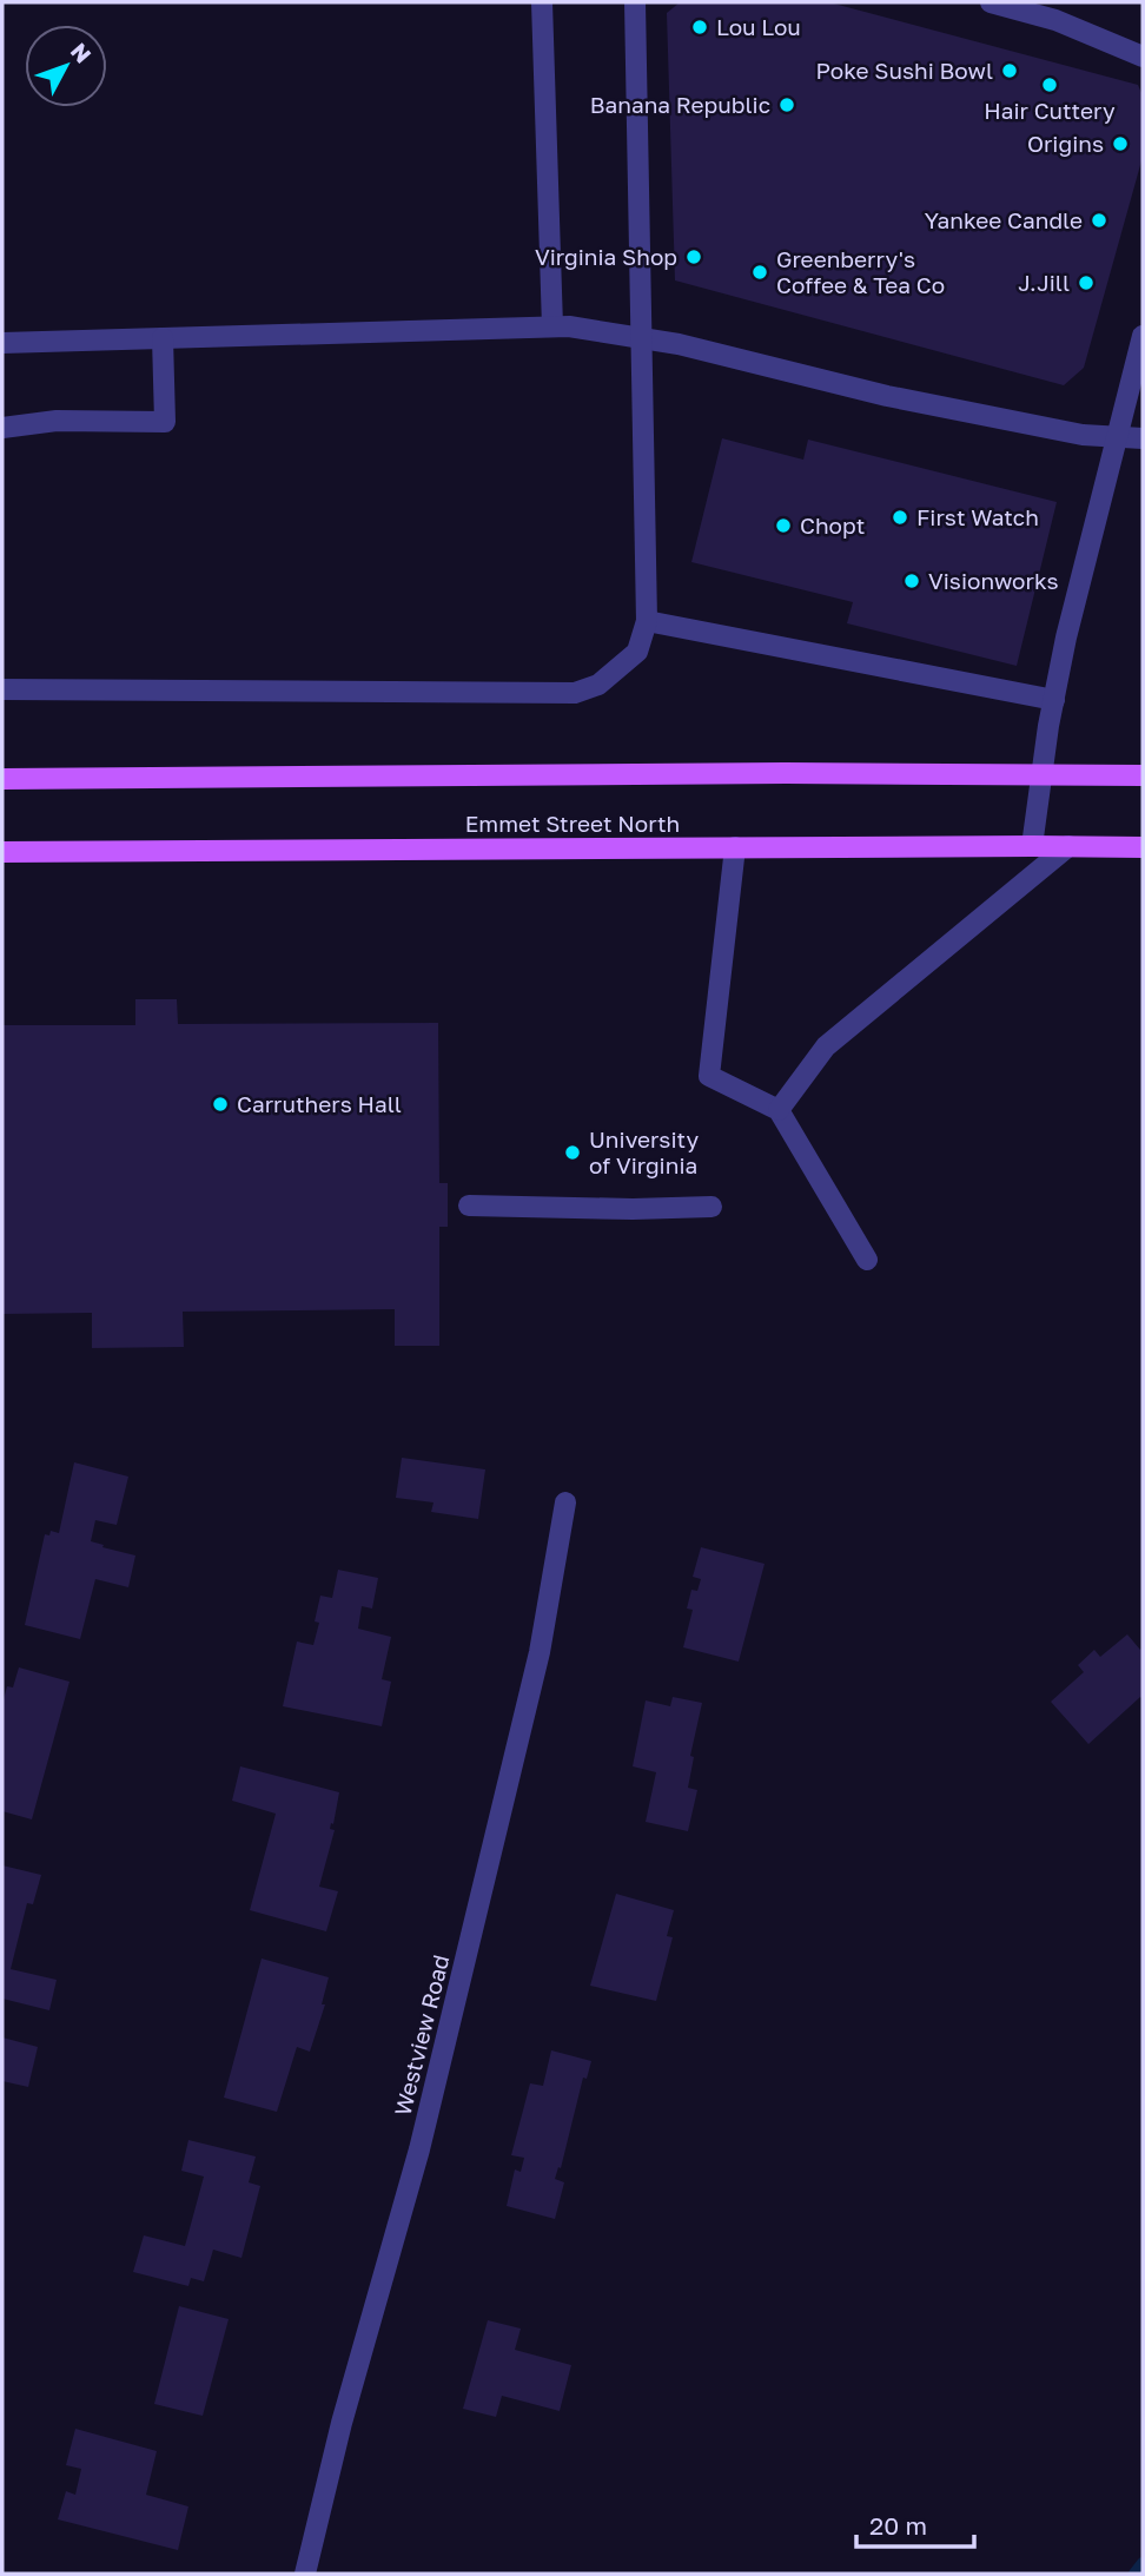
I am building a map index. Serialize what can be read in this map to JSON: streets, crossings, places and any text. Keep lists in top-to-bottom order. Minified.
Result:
{"streets":{"main road":["Emmet Street North"],"street":["Westview Road"]},"places":["Lou Lou","Poke Sushi Bowl","Hair Cuttery","Banana Republic","Origins","Yankee Candle","Virginia Shop","Greenberry's Coffee & Tea Co","J.Jill","First Watch","Chopt","Visionworks","Carruthers Hall","University of Virginia"],"scale_bar":"20 m","north":"top right"}
